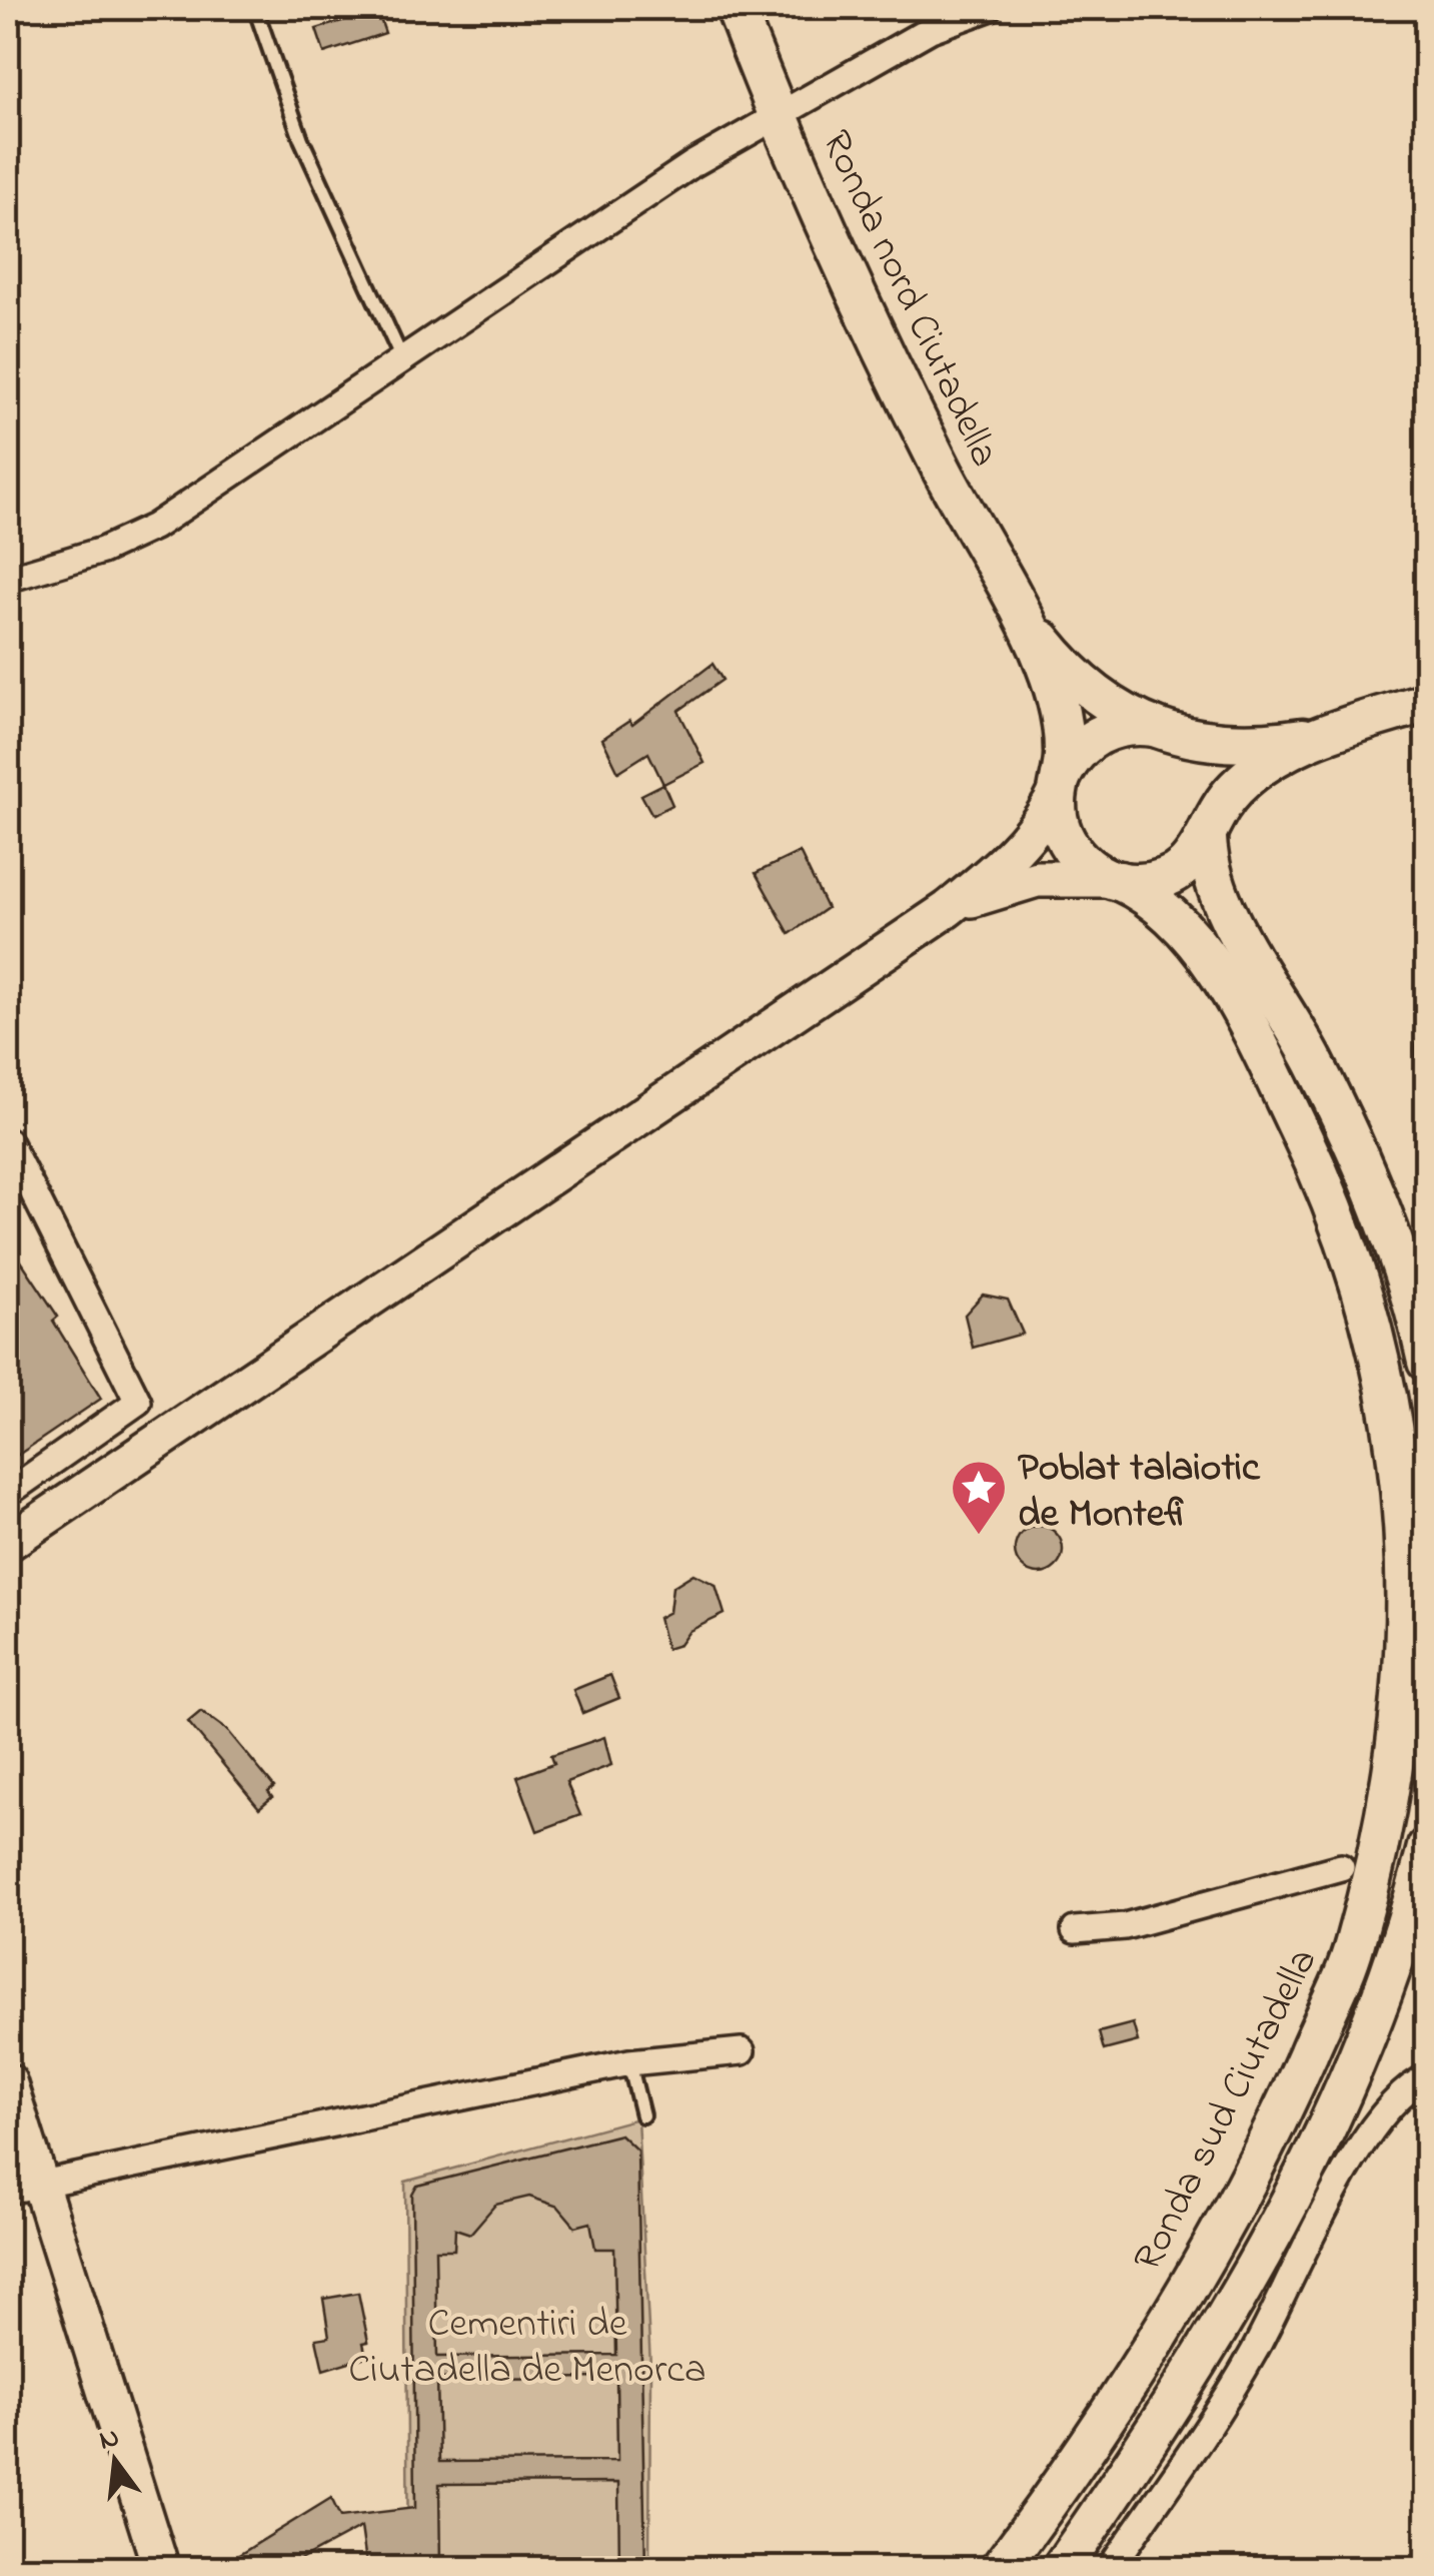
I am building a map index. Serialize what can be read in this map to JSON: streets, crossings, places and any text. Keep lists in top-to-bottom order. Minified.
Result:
{"streets":{"main road":["Ronda nord Ciutadella","Ronda sud Ciutadella"]},"parks":["Cementiri de Ciutadella de Menorca"],"places":{"place":["Poblat talaiotic de Montefi"]},"north":"top"}
